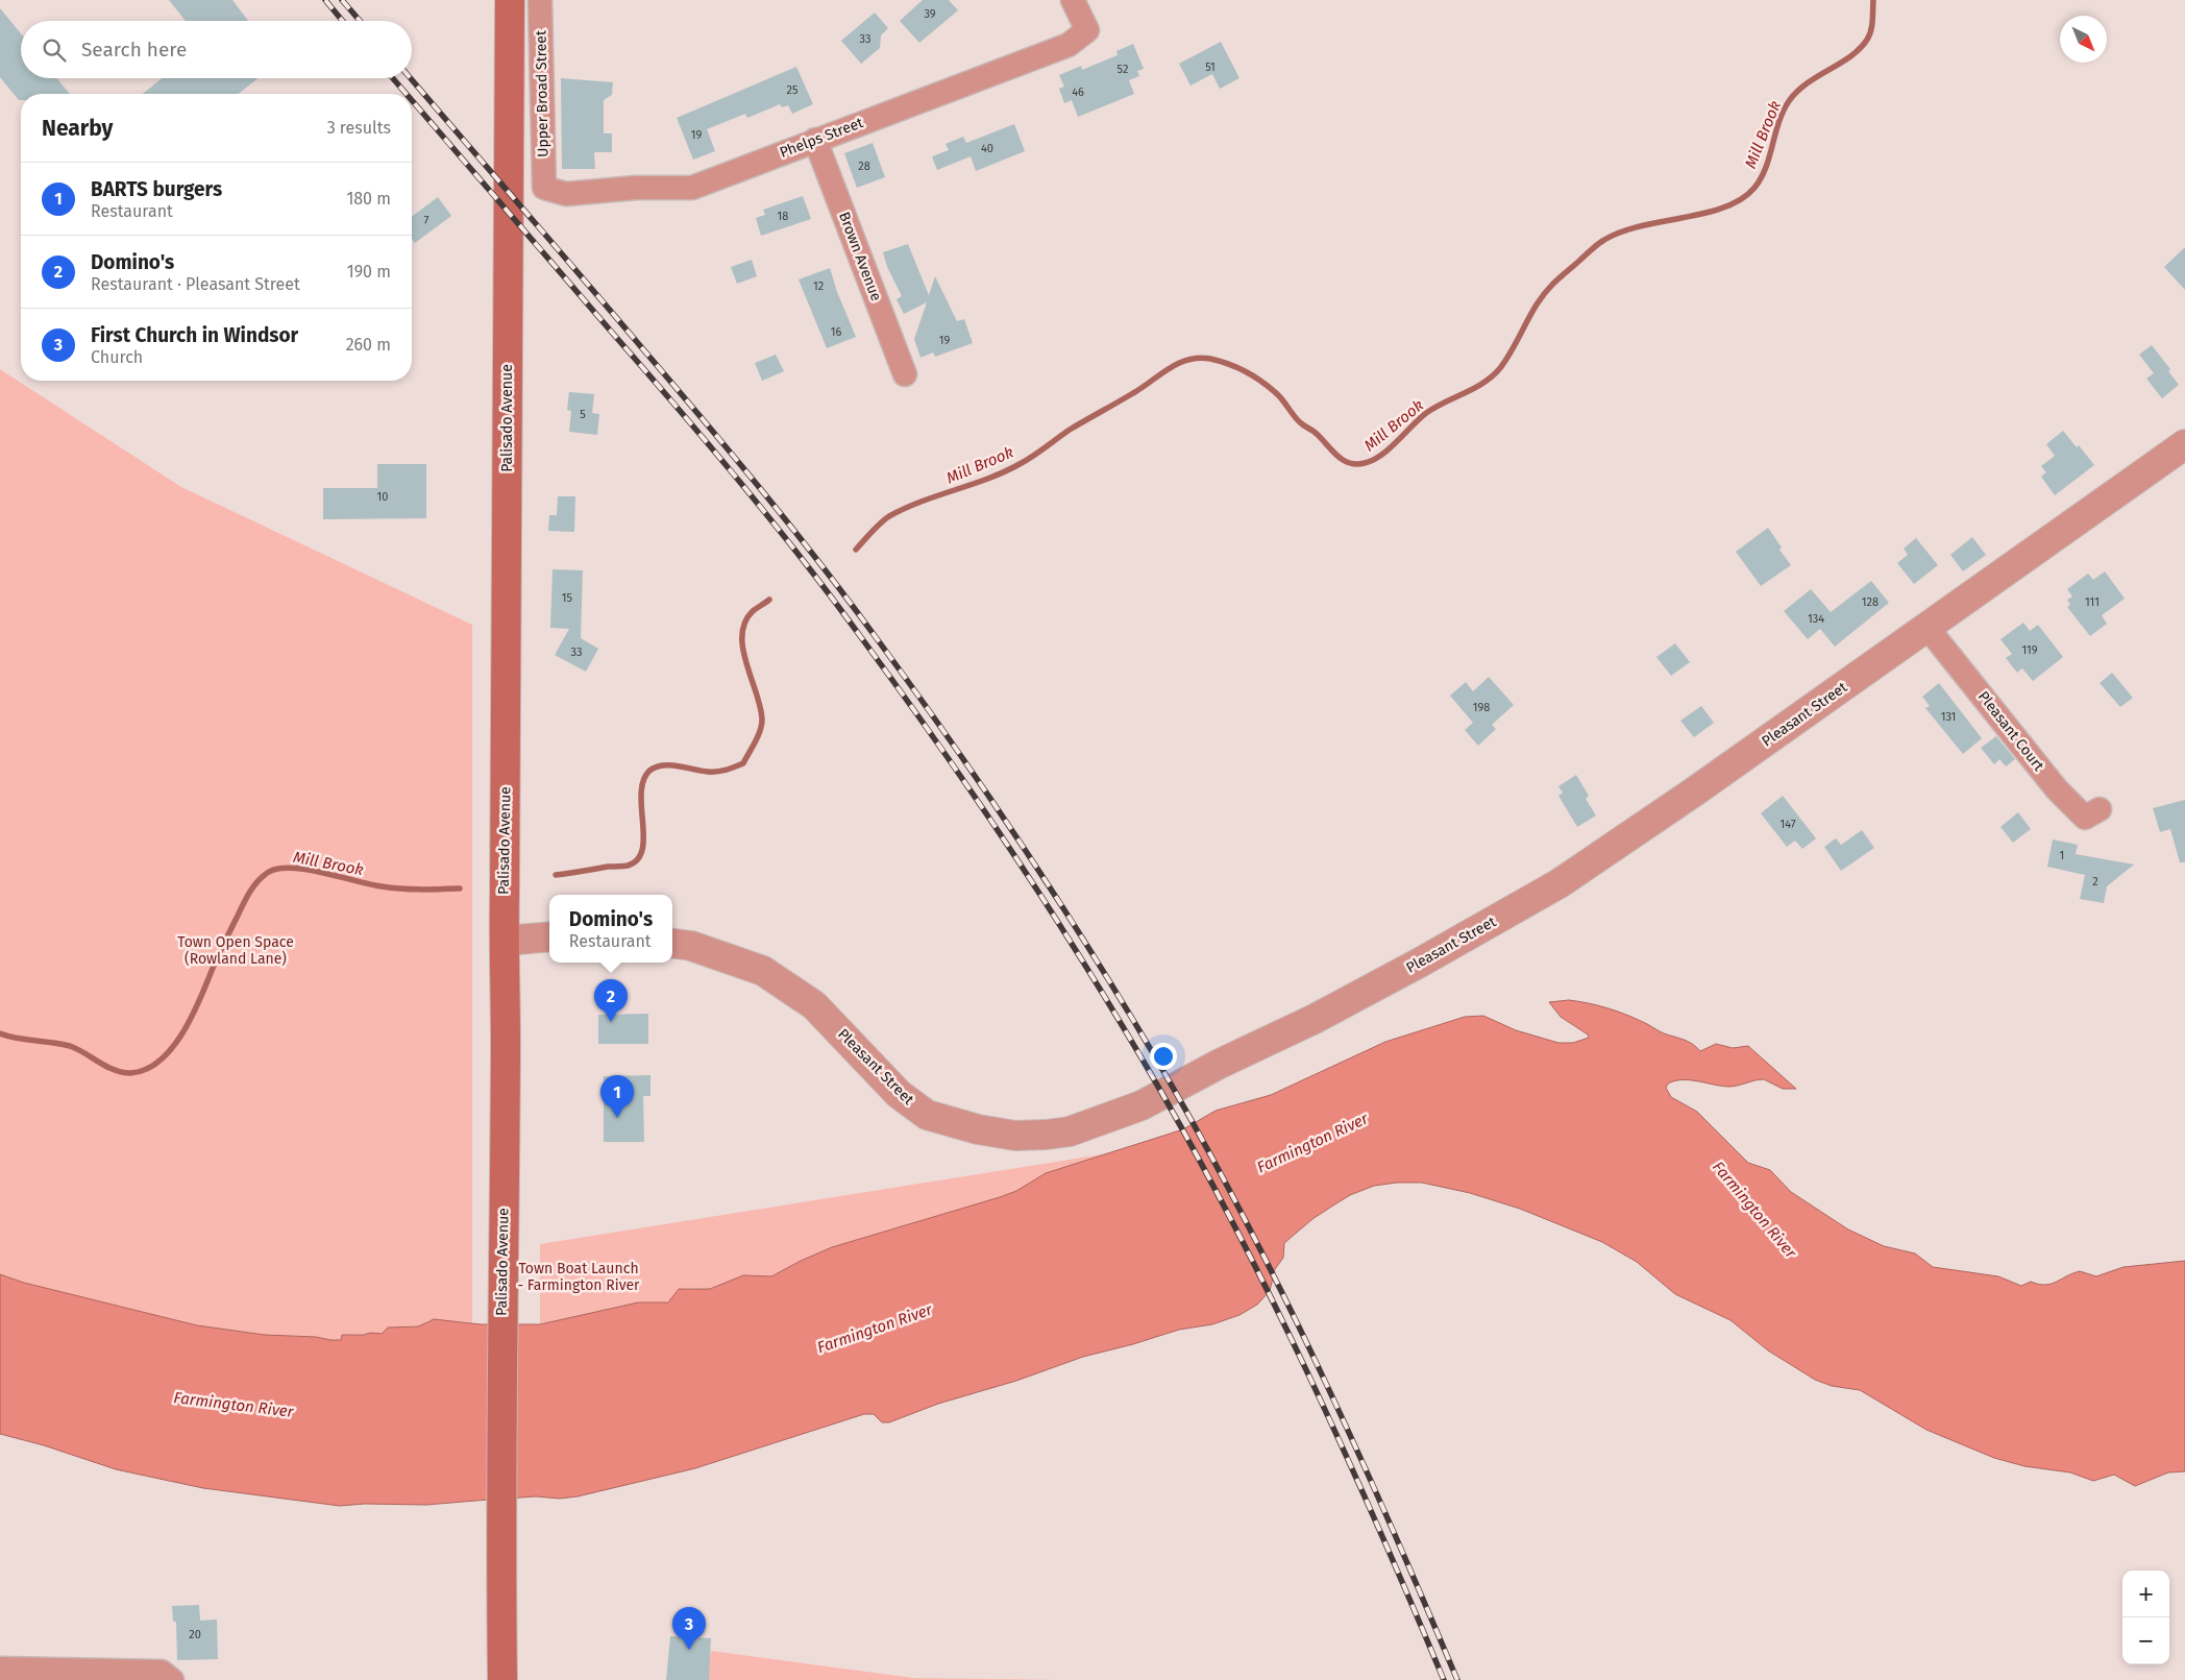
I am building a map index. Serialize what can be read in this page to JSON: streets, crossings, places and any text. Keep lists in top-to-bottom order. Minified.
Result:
{"streets":{"main road":["Palisado Avenue"],"street":["Upper Broad Street","Phelps Street","Brown Avenue","Pleasant Street","Pleasant Court"]},"crossings":[["Upper Broad Street","Phelps Street"],["Phelps Street","Brown Avenue"],["Pleasant Street","Pleasant Court"]],"water":["Mill Brook","Farmington River"],"parks":["Town Open Space (Rowland Lane)","Town Boat Launch - Farmington River"],"house_numbers":["39","33","51","52","25","46","19","40","28","18","7","12","16","19","5","10","15","128","111","134","119","33","198","131","147","1","2","20"],"north":"bottom right","page":{"search":"Search here","heading":["Nearby","3 results"],"list":[{"mark":"1","name":"BARTS burgers","note":"Restaurant","value":"180 m"},{"mark":"2","name":"Domino's","note":"Restaurant · Pleasant Street","value":"190 m"},{"mark":"3","name":"First Church in Windsor","note":"Church","value":"260 m"}],"popup":["Domino's","Restaurant"],"pins":["2","1","3"],"map_buttons":["+","−"]}}
